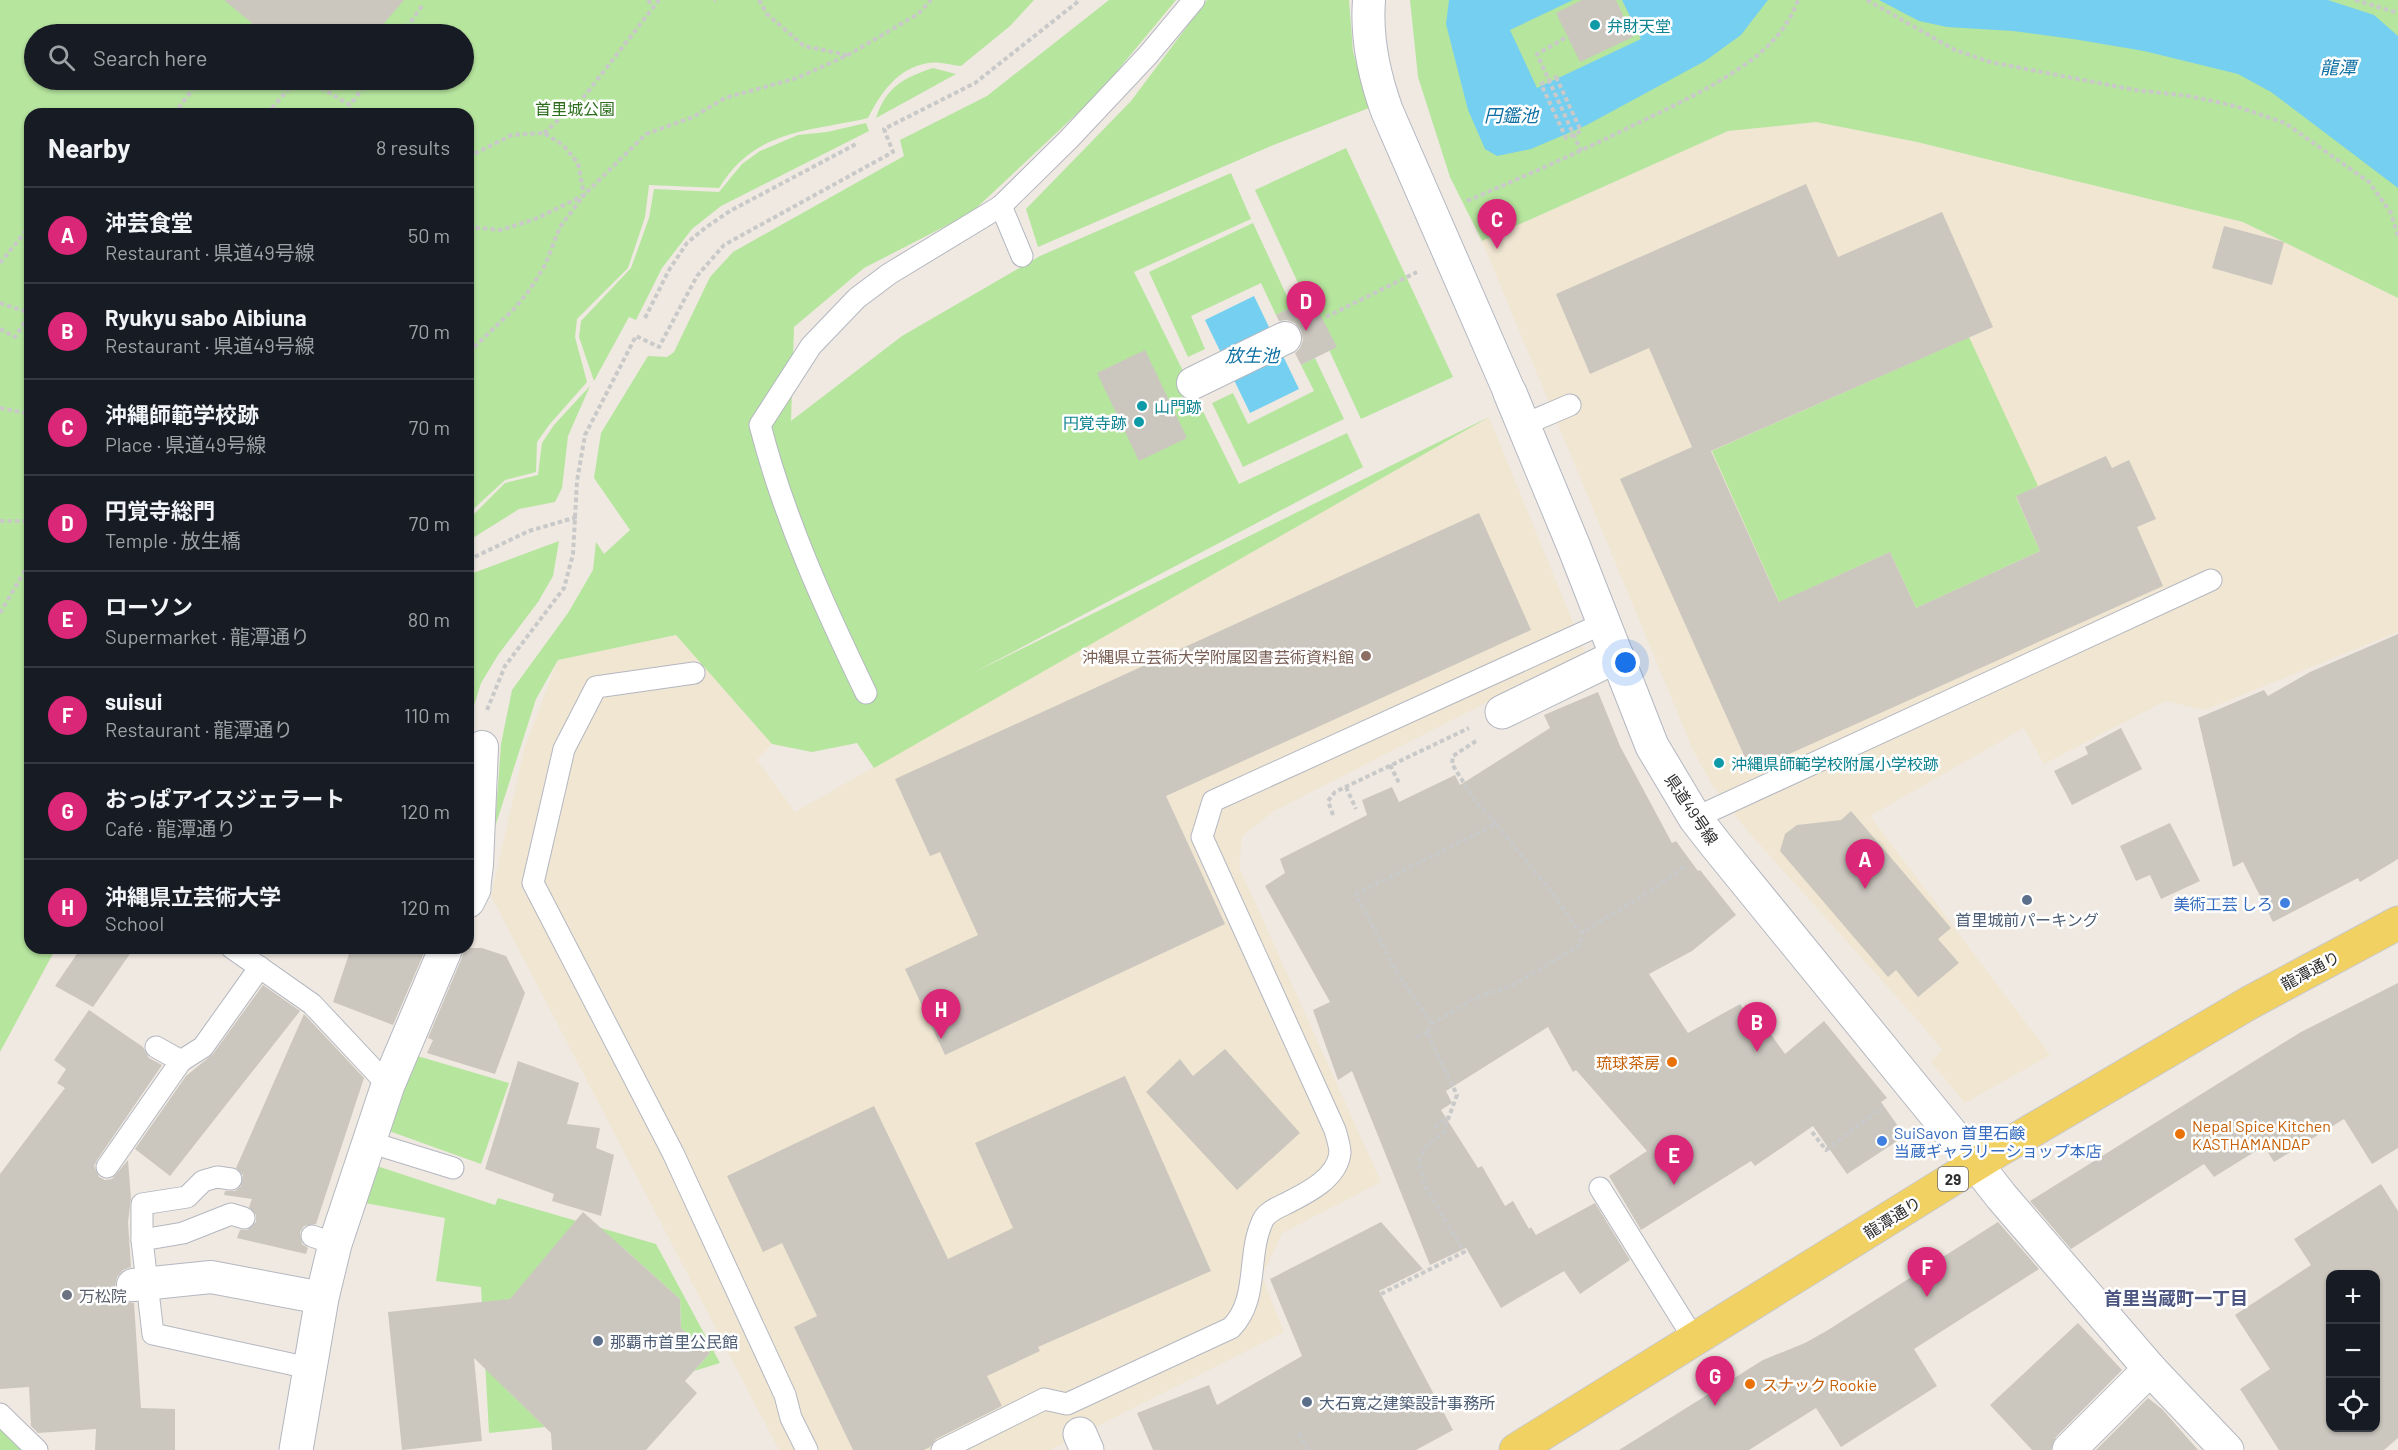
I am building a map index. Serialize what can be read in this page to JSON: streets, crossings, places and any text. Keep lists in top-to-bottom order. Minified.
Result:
{"streets":{"main road":["龍潭通り","29"],"street":["県道49号線"]},"crossings":[["県道49号線","龍潭通り"]],"districts":["首里当蔵町一丁目"],"water":["龍潭","円鑑池","放生池"],"parks":["首里城公園"],"places":["弁財天堂","山門跡","円覚寺跡","沖縄県立芸術大学附属図書芸術資料館","沖縄県師範学校附属小学校跡","首里城前パーキング","美術工芸 しろ","琉球茶房","Nepal Spice Kitchen KASTHAMANDAP","SuiSavon 首里石鹸 当蔵ギャラリーショップ本店","万松院","那覇市首里公民館","スナック Rookie","大石寛之建築設計事務所"],"page":{"search":"Search here","heading":["Nearby","8 results"],"list":[{"mark":"A","name":"沖芸食堂","note":"Restaurant · 県道49号線","value":"50 m"},{"mark":"B","name":"Ryukyu sabo Aibiuna","note":"Restaurant · 県道49号線","value":"70 m"},{"mark":"C","name":"沖縄師範学校跡","note":"Place · 県道49号線","value":"70 m"},{"mark":"D","name":"円覚寺総門","note":"Temple · 放生橋","value":"70 m"},{"mark":"E","name":"ローソン","note":"Supermarket · 龍潭通り","value":"80 m"},{"mark":"F","name":"suisui","note":"Restaurant · 龍潭通り","value":"110 m"},{"mark":"G","name":"おっぱアイスジェラート","note":"Café · 龍潭通り","value":"120 m"},{"mark":"H","name":"沖縄県立芸術大学","note":"School","value":"120 m"}],"pins":["C","D","A","H","B","E","F","G"],"map_buttons":["+","−"]}}
